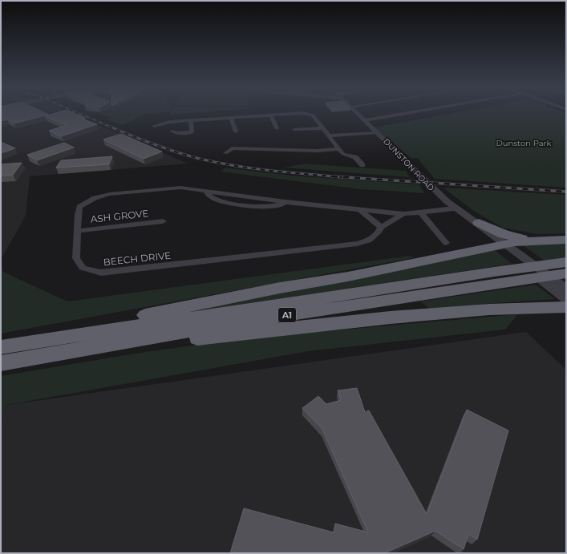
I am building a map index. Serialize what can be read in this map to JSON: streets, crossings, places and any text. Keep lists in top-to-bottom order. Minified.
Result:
{"streets":{"highway":["A1"],"street":["DUNSTON ROAD","ASH GROVE","BEECH DRIVE"]},"crossings":[["DUNSTON ROAD","BEECH DRIVE"],["DUNSTON ROAD","A1"],["ASH GROVE","BEECH DRIVE"]],"parks":["Dunston Park"]}
